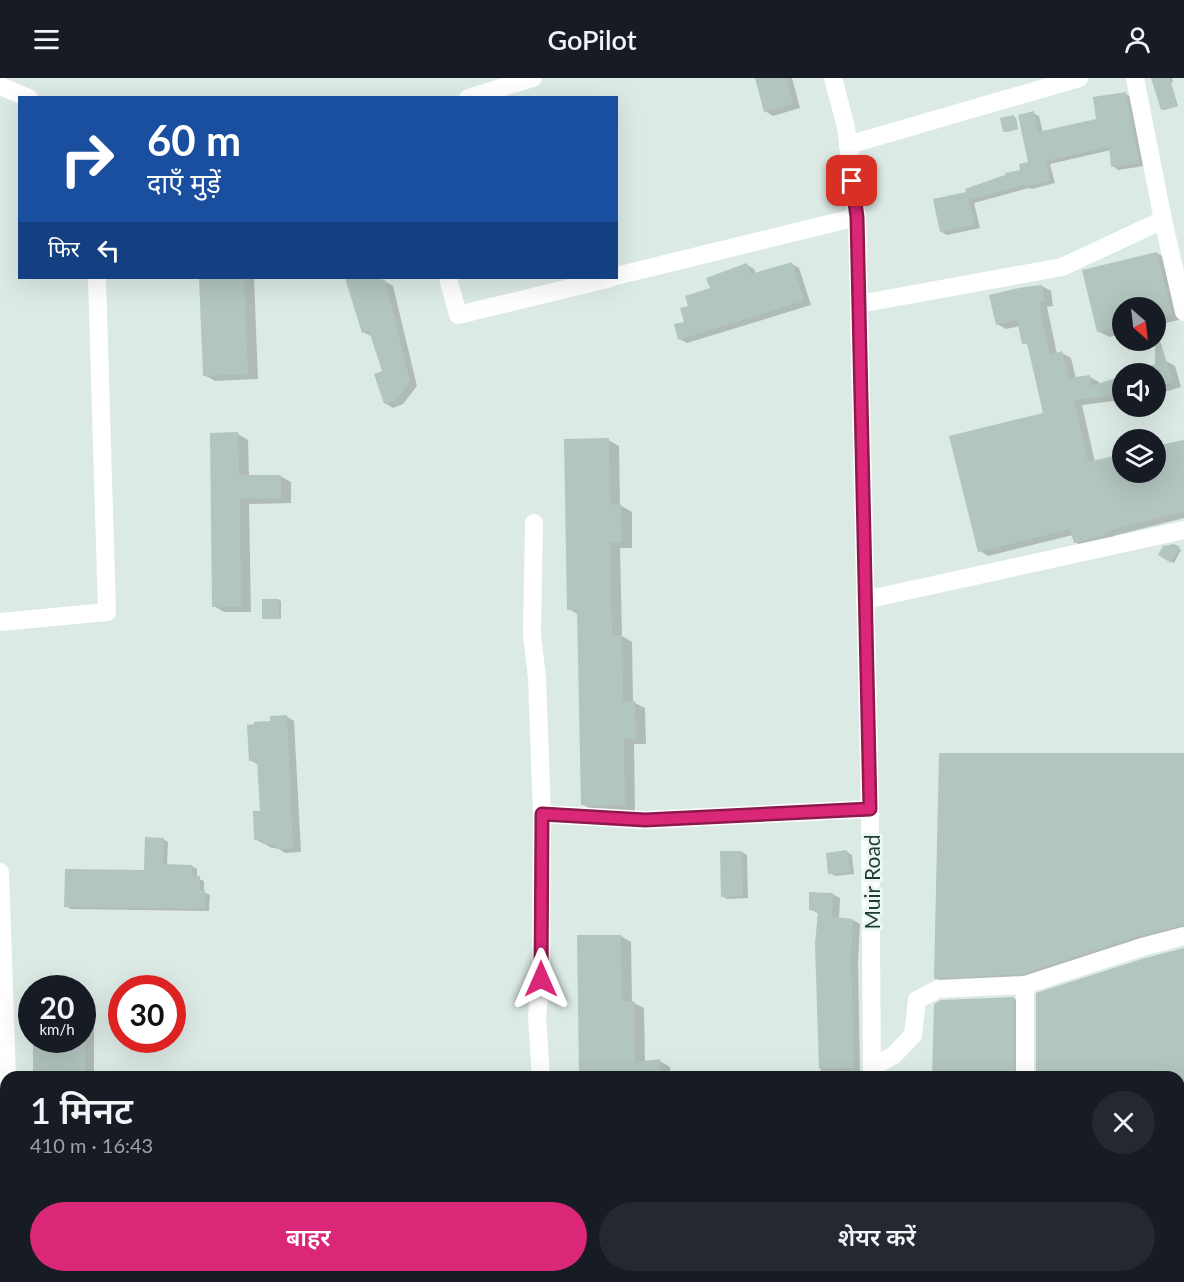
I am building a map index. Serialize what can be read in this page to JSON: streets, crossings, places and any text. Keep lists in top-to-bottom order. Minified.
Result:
{"streets":{"street":["Muir Road"]},"north":"bottom right","page":{"header":"GoPilot","turn":["60 m","दाएँ मुड़ें"],"then":"फिर","speed":"20 km/h","limit":"30","heading":["1 मिनट","410 m · 16:43"],"buttons":["बाहर","शेयर करें"]}}
